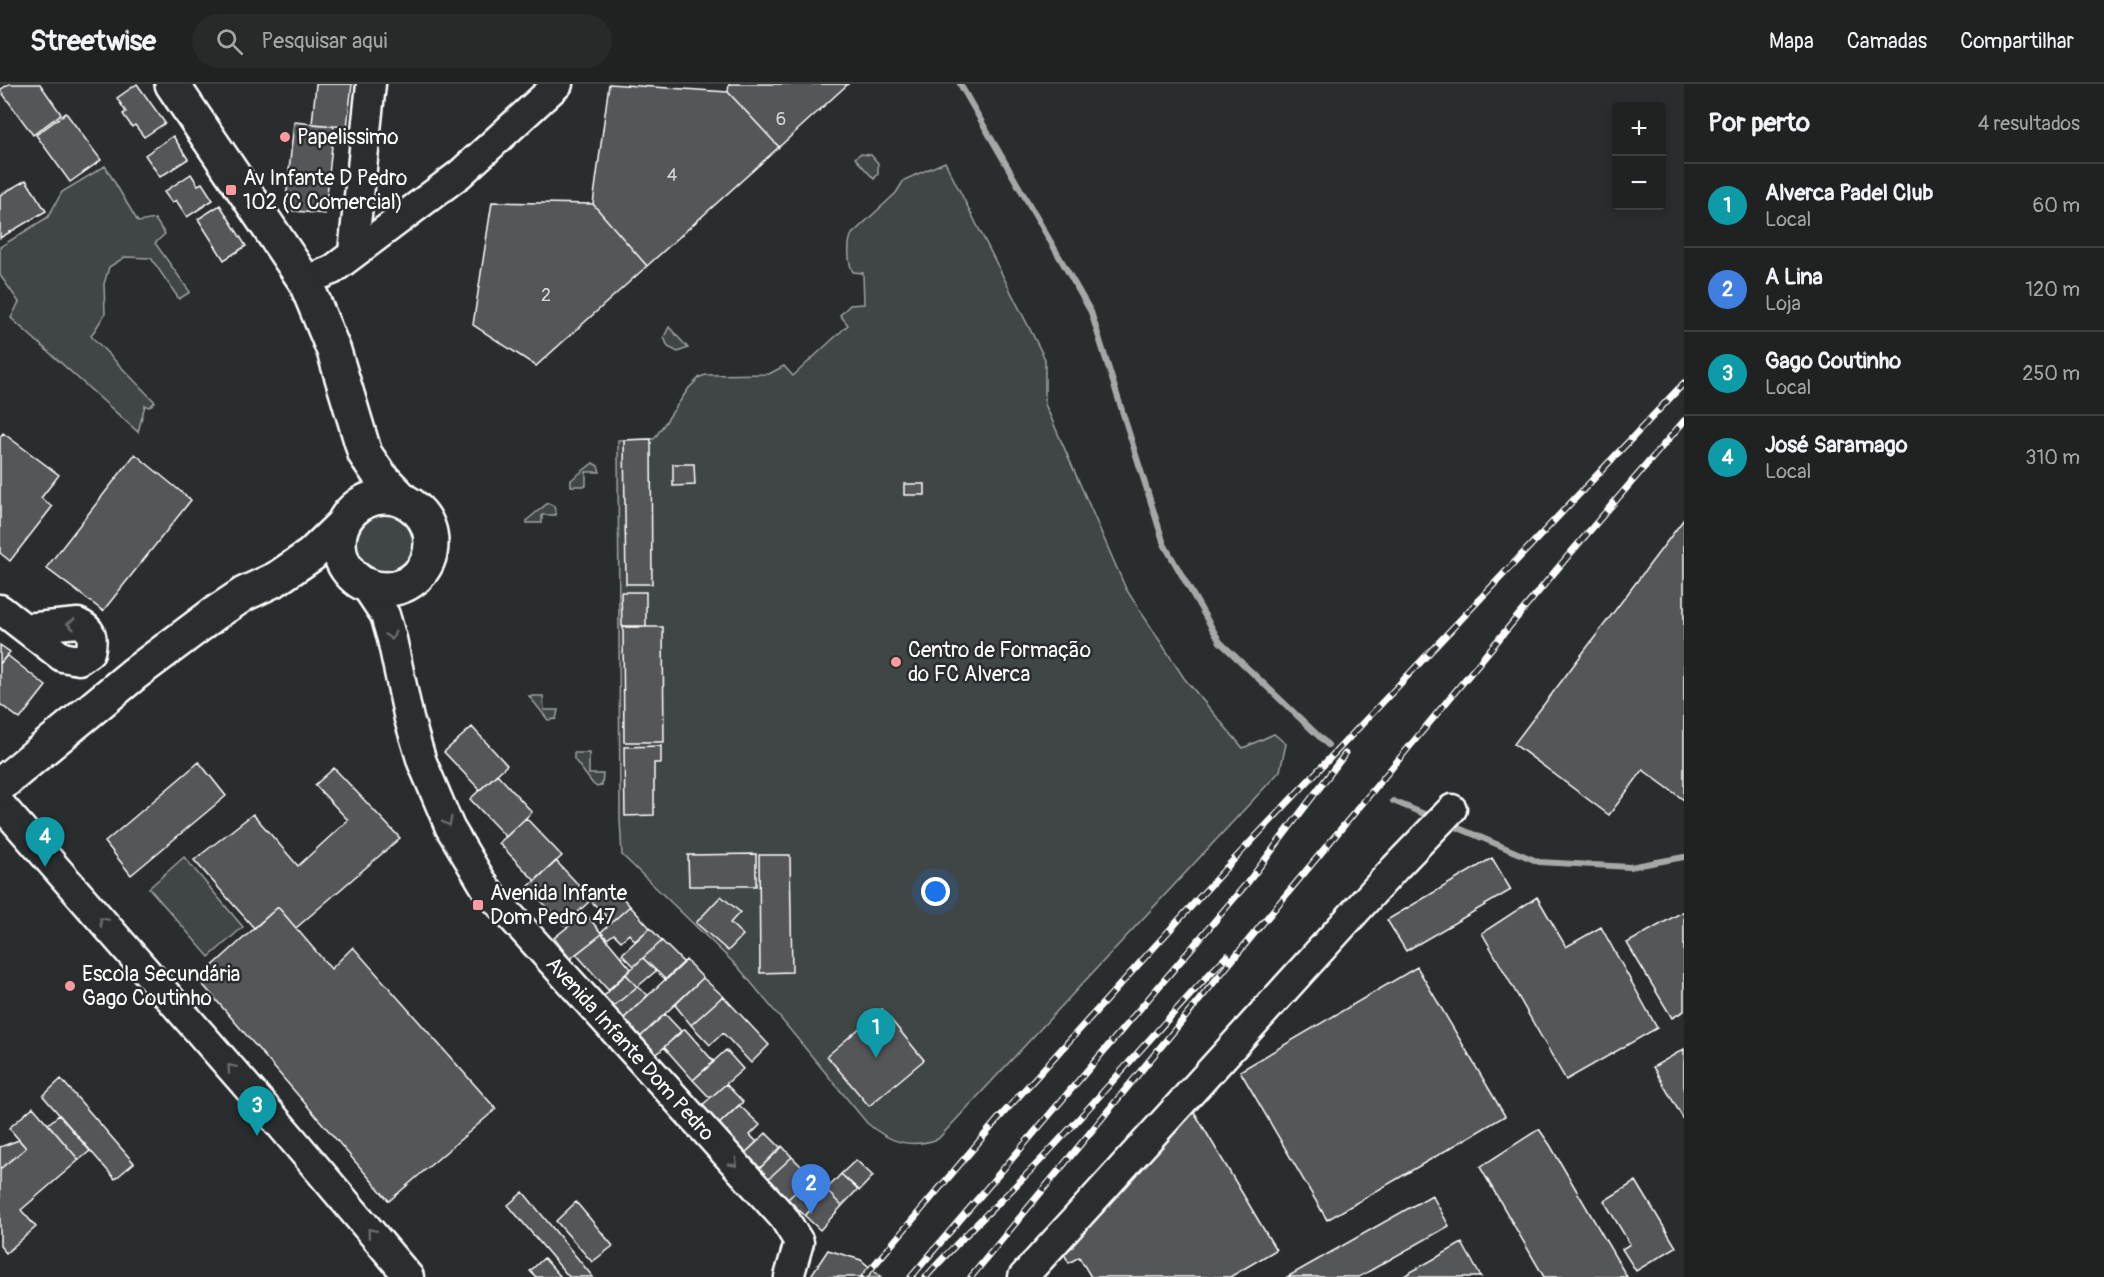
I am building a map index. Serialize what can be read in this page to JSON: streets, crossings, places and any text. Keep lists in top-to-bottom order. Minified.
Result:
{"streets":{"street":["Avenida Infante Dom Pedro"]},"one_way":["Avenida Infante Dom Pedro"],"places":{"other":["Papelissimo","Centro de Formação do FC Alverca","Escola Secundária Gago Coutinho"],"transit":["Av Infante D Pedro 102 (C Comercial)","Avenida Infante Dom Pedro 47"]},"house_numbers":["6","4","2"],"page":{"header":"Streetwise","search":"Pesquisar aqui","nav":["Mapa","Camadas","Compartilhar"],"heading":["Por perto","4 resultados"],"map_buttons":["+","−"],"list":[{"mark":"1","name":"Alverca Padel Club","note":"Local","value":"60 m"},{"mark":"2","name":"A Lina","note":"Loja","value":"120 m"},{"mark":"3","name":"Gago Coutinho","note":"Local","value":"250 m"},{"mark":"4","name":"José Saramago","note":"Local","value":"310 m"}],"pins":["4","1","3","2"]}}
